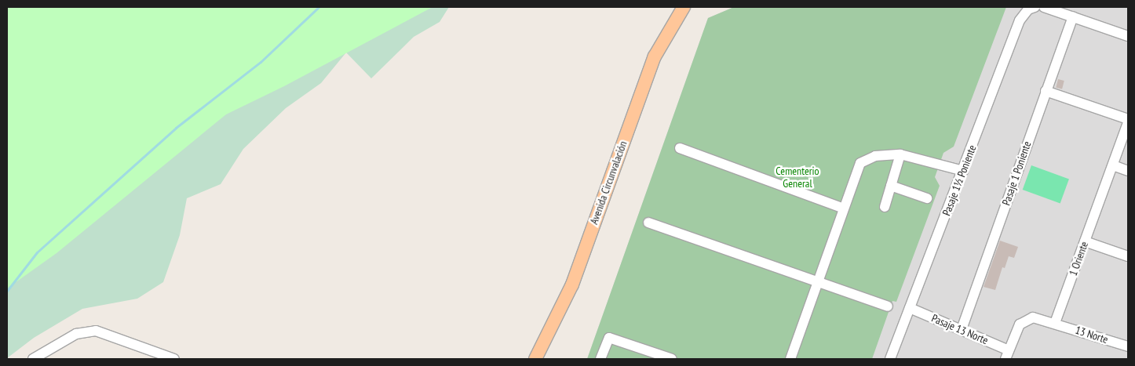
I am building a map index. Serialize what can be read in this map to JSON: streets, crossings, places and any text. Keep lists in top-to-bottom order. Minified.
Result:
{"streets":{"main road":["Avenida Circunvalación"],"street":["Pasaje 1 Poniente","Pasaje 1½ Poniente","1 Oriente","Pasaje 13 Norte","13 Norte"]},"crossings":[["Pasaje 1 Poniente","Pasaje 13 Norte"],["Pasaje 1½ Poniente","Pasaje 13 Norte"],["1 Oriente","13 Norte"]],"parks":["Cementerio General"]}
